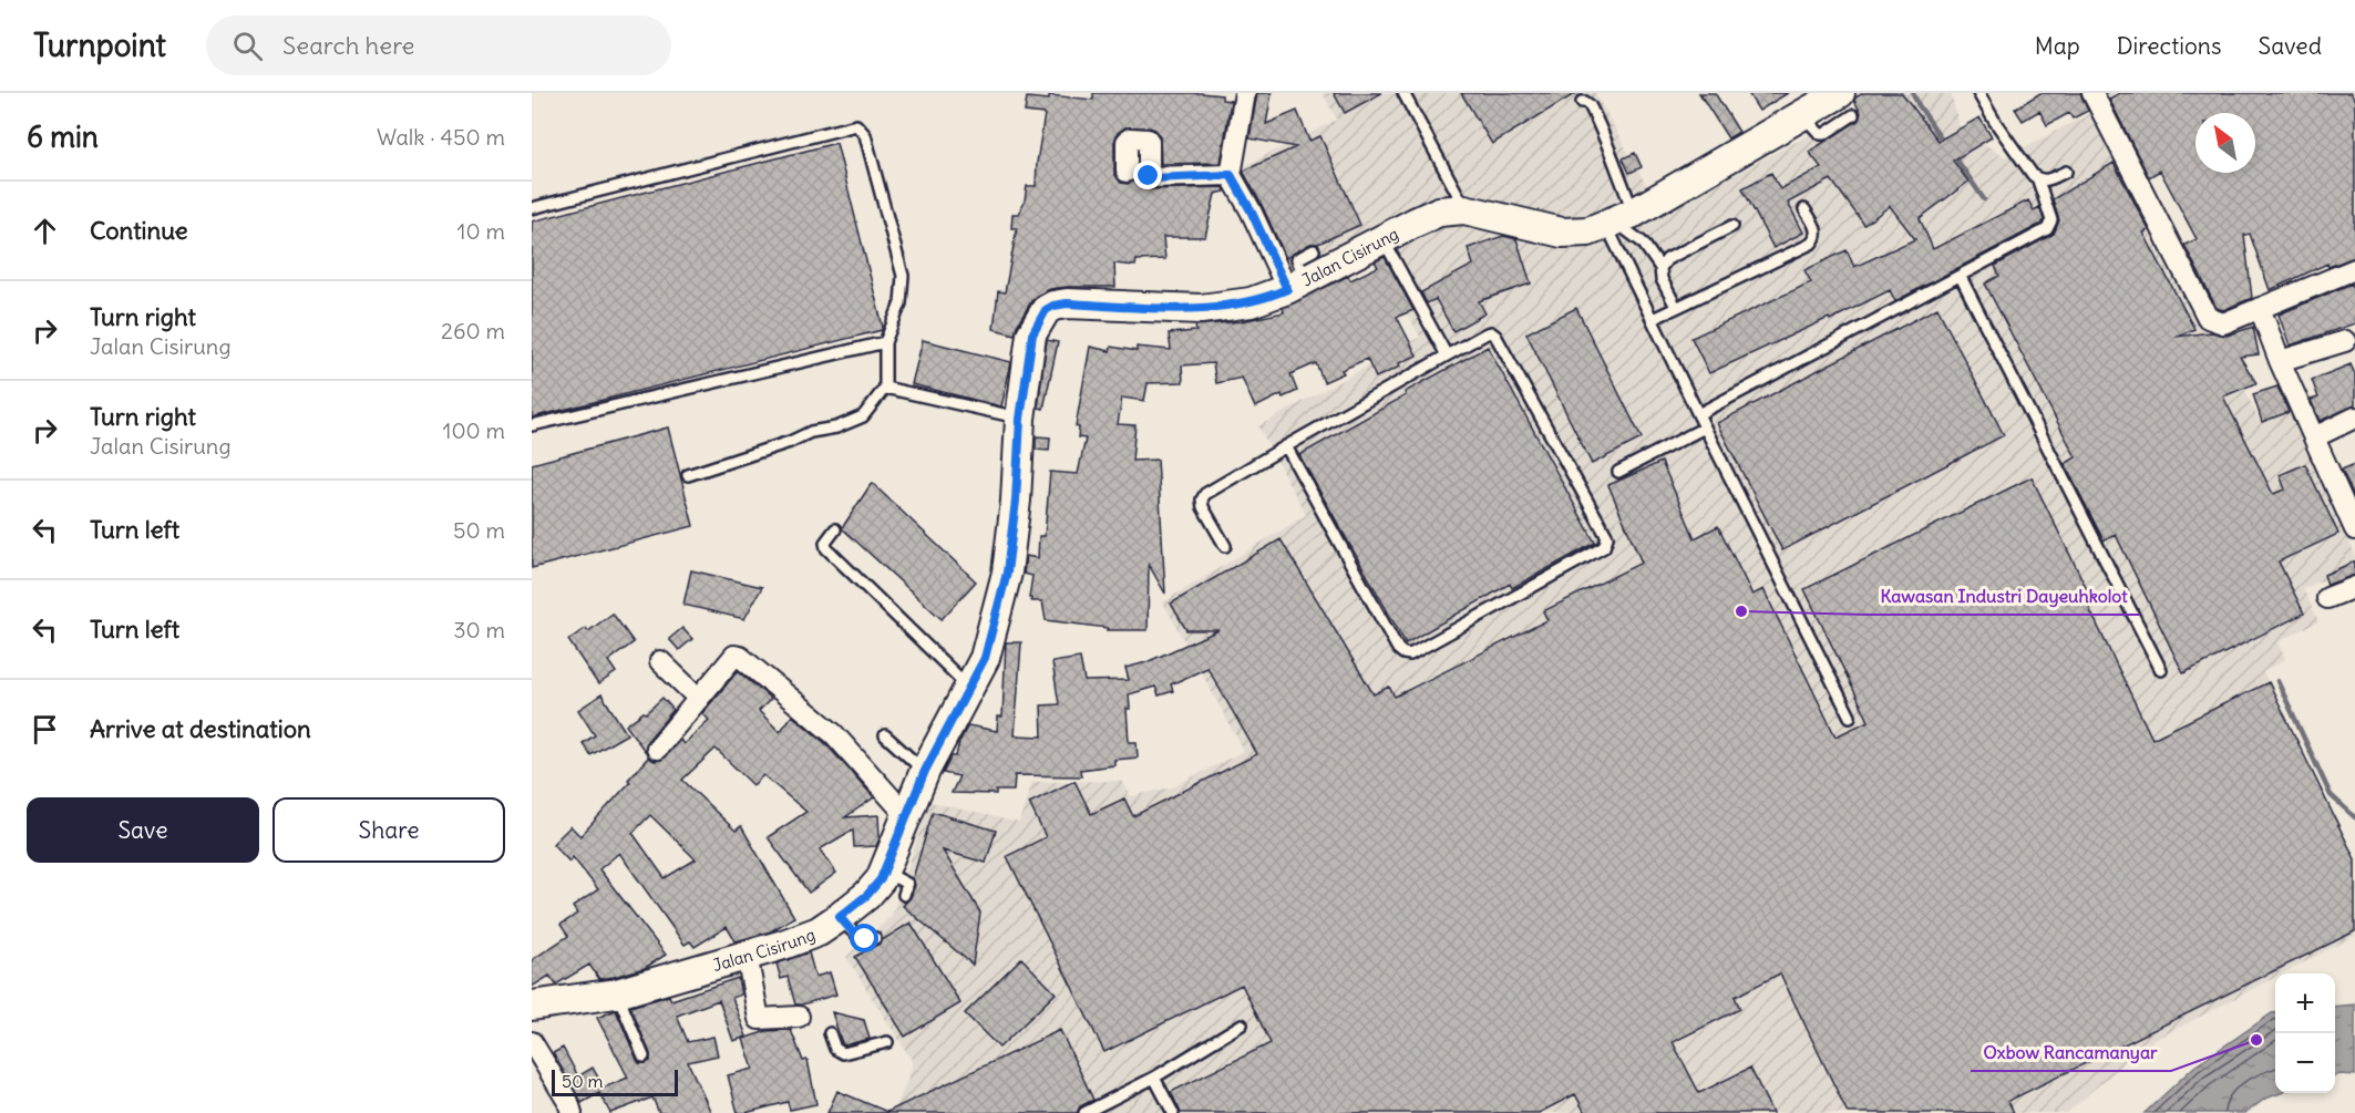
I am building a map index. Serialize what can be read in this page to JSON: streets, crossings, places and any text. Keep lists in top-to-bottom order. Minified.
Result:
{"streets":{"main road":["Jalan Cisirung"]},"places":["Kawasan Industri Dayeuhkolot","Oxbow Rancamanyar"],"scale_bar":"50 m","north":"top left","page":{"header":"Turnpoint","search":"Search here","nav":["Map","Directions","Saved"],"heading":["6 min","Walk · 450 m"],"list":[["Continue","10 m"],["Turn right","Jalan Cisirung","260 m"],["Turn right","Jalan Cisirung","100 m"],["Turn left","50 m"],["Turn left","30 m"],"Arrive at destination"],"buttons":["Save","Share"],"map_buttons":["+","−"],"scale":"50 m"}}
